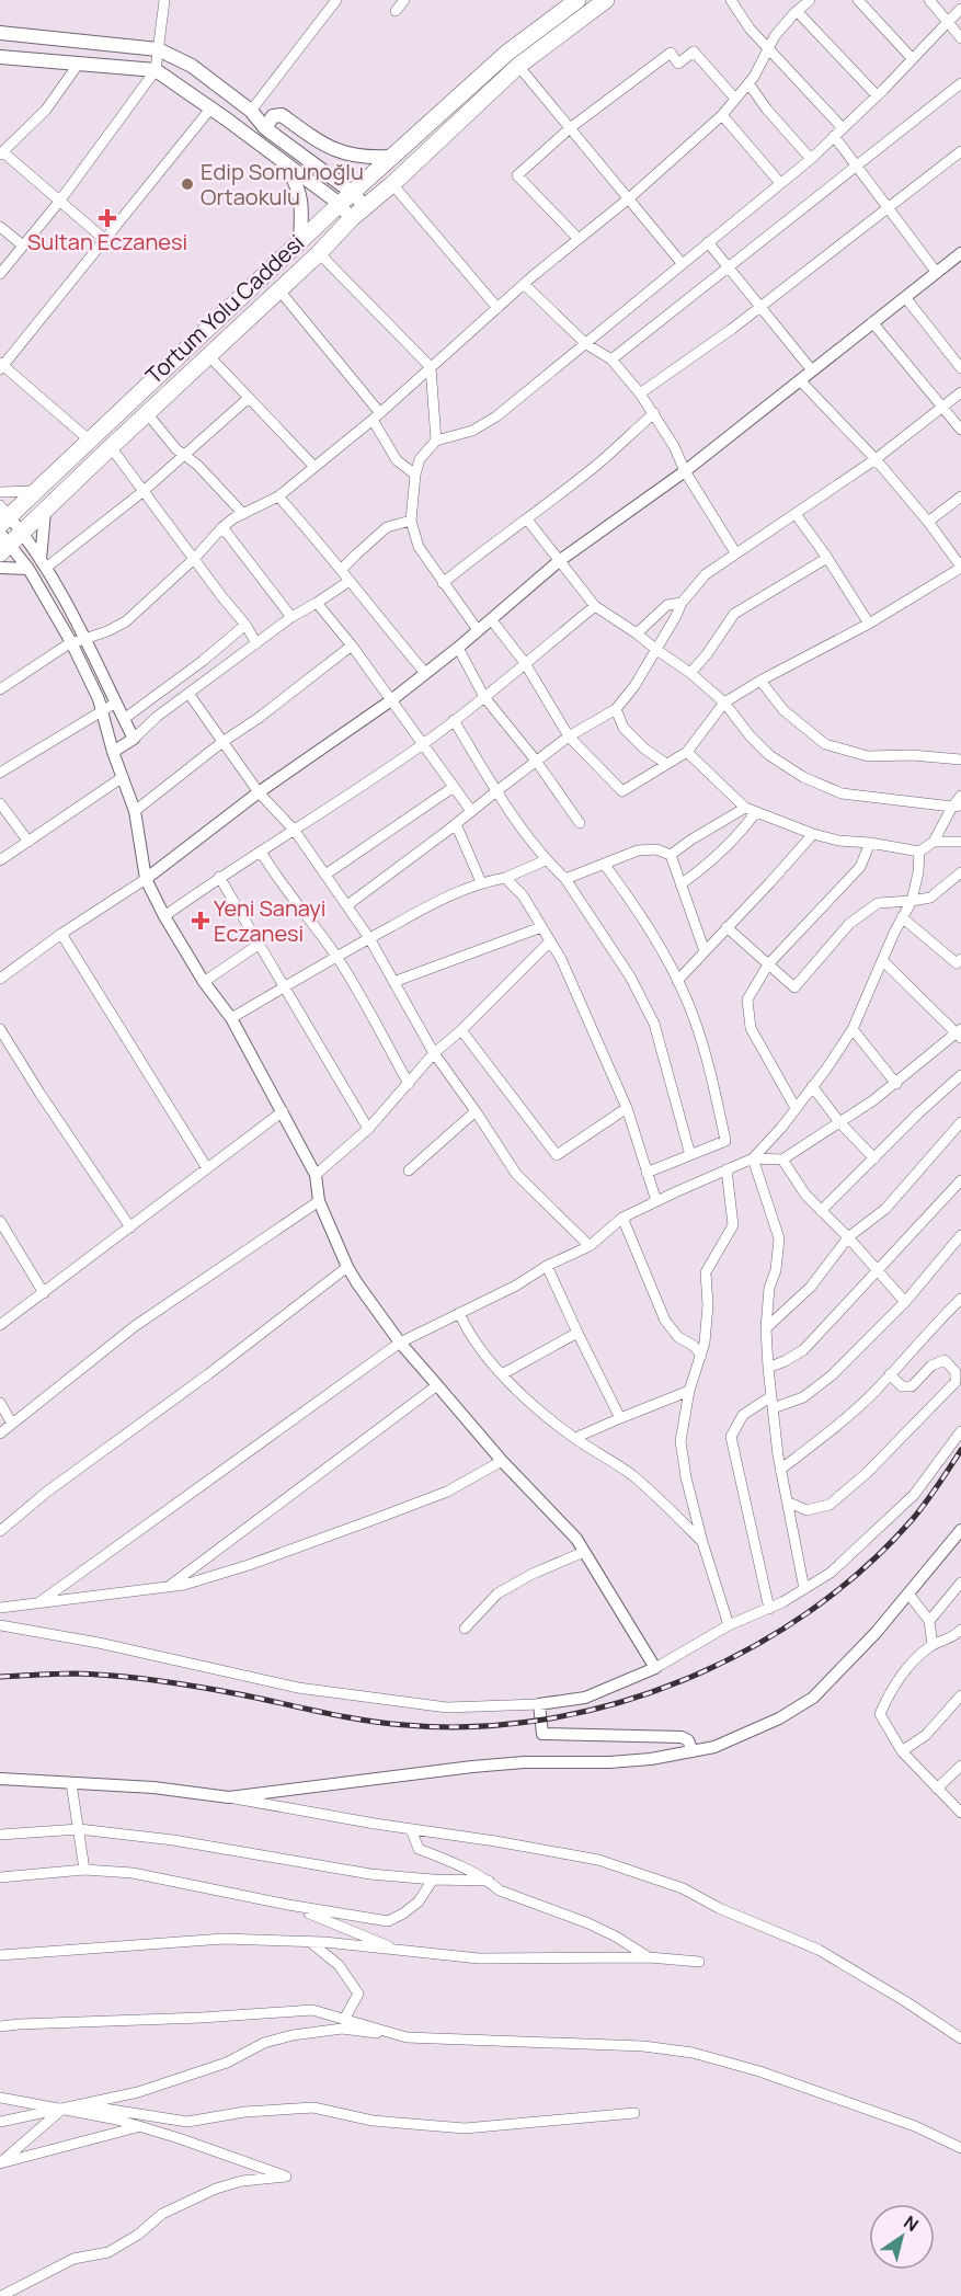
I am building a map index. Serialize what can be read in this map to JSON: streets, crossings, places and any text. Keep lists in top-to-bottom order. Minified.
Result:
{"streets":{"highway":["Tortum Yolu Caddesi"]},"places":{"other":["Edip Somunoğlu Ortaokulu"],"health":["Sultan Eczanesi","Yeni Sanayi Eczanesi"]},"north":"top right"}
